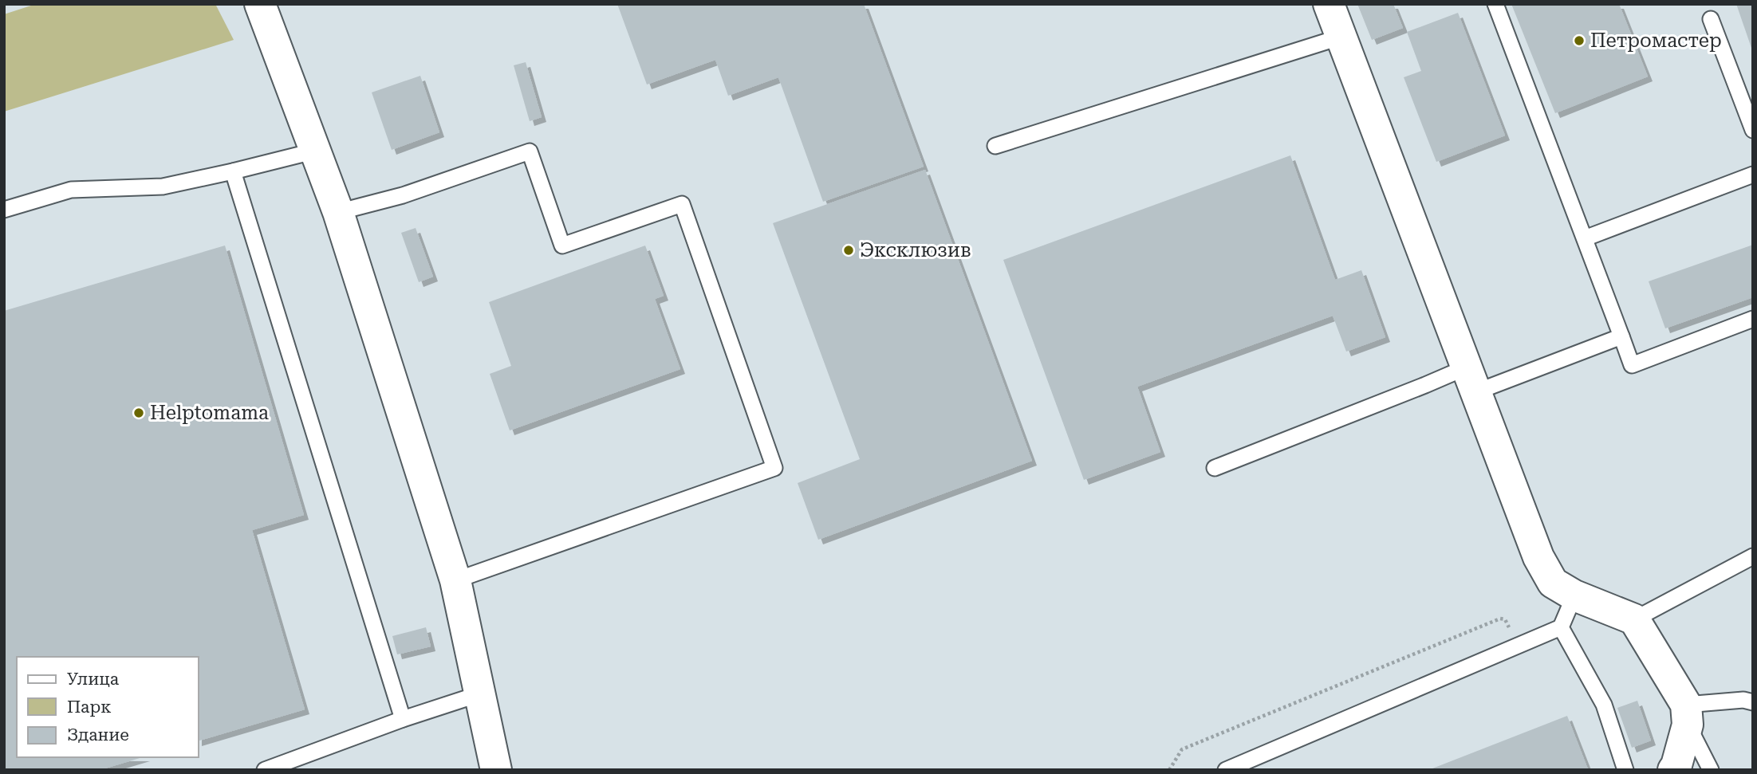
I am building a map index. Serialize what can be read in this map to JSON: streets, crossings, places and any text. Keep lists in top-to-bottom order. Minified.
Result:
{"places":["Петромастер","Эксклюзив","Helptomama"],"legend":["Улица","Парк","Здание"]}
